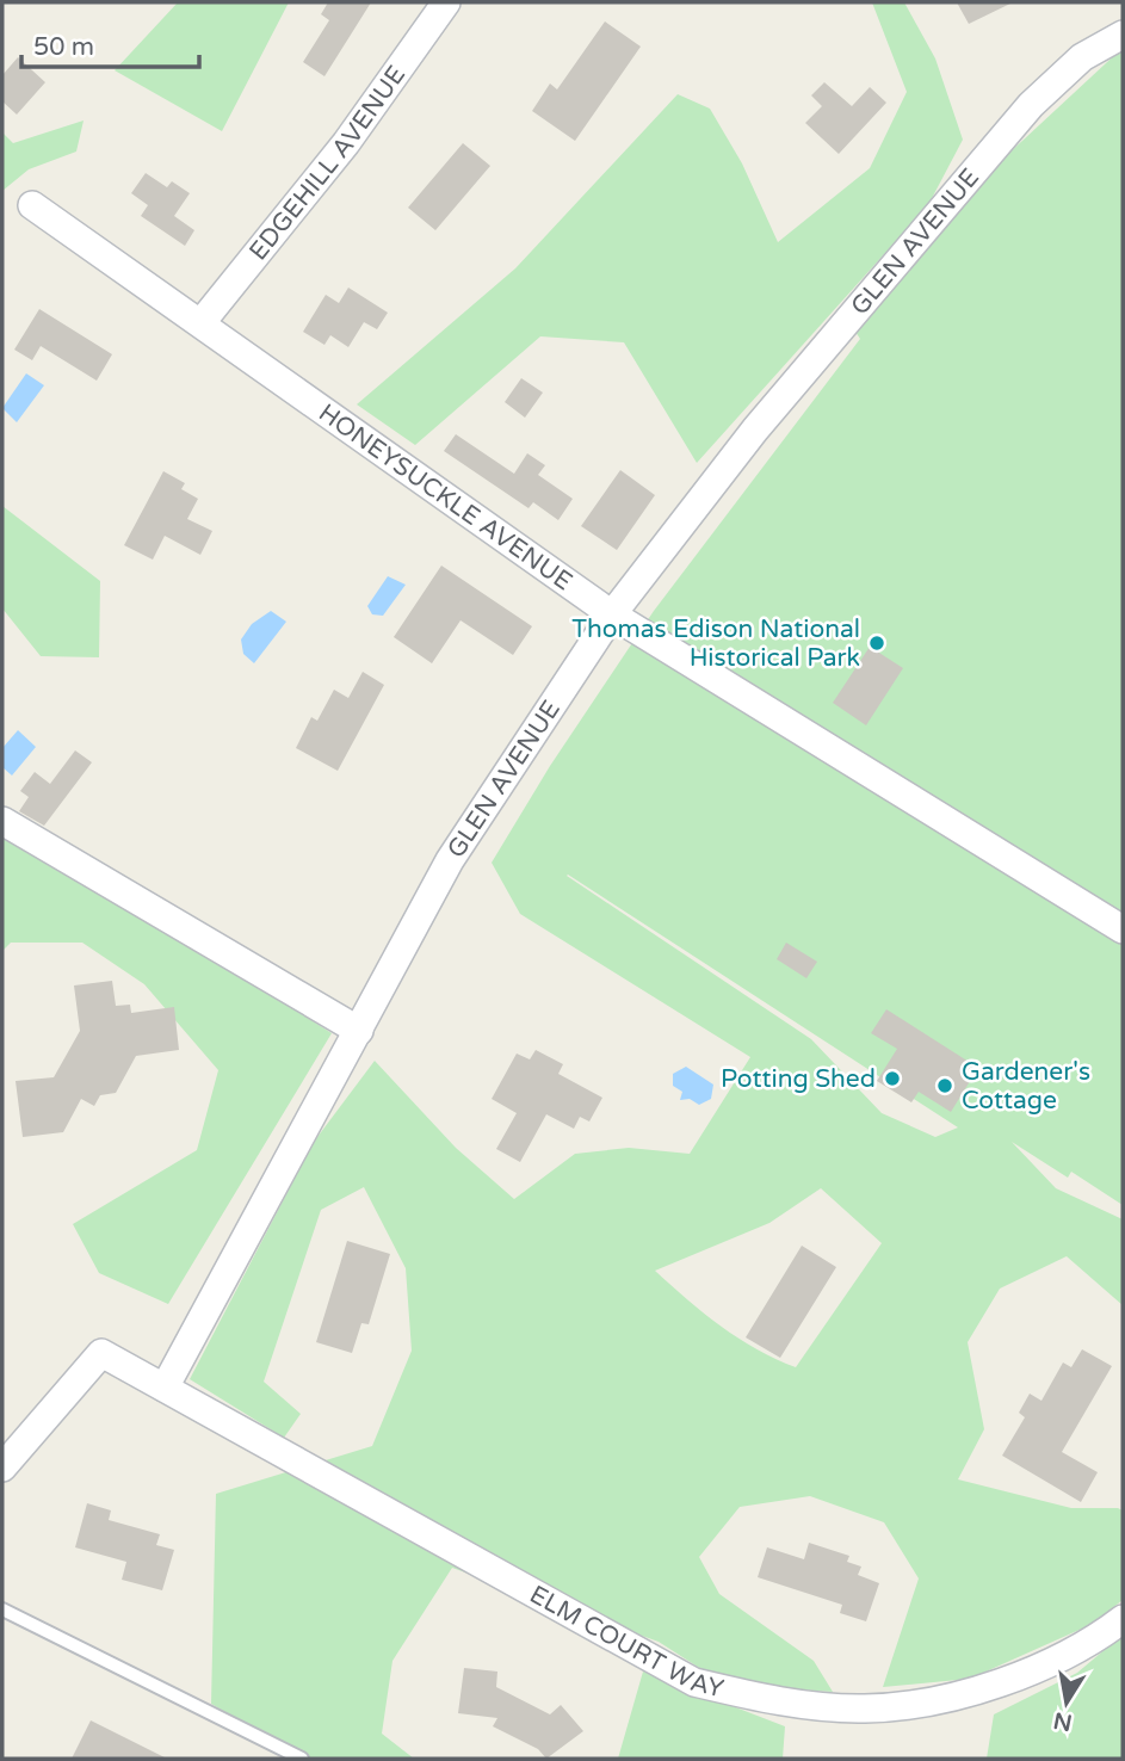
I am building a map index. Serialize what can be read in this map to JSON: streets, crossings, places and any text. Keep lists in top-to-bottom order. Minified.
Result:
{"streets":{"street":["EDGEHILL AVENUE","GLEN AVENUE","HONEYSUCKLE AVENUE","ELM COURT WAY"]},"crossings":[["EDGEHILL AVENUE","HONEYSUCKLE AVENUE"],["GLEN AVENUE","HONEYSUCKLE AVENUE"],["GLEN AVENUE","ELM COURT WAY"]],"places":["Thomas Edison National Historical Park","Potting Shed","Gardener's Cottage"],"scale_bar":"50 m","north":"bottom"}
